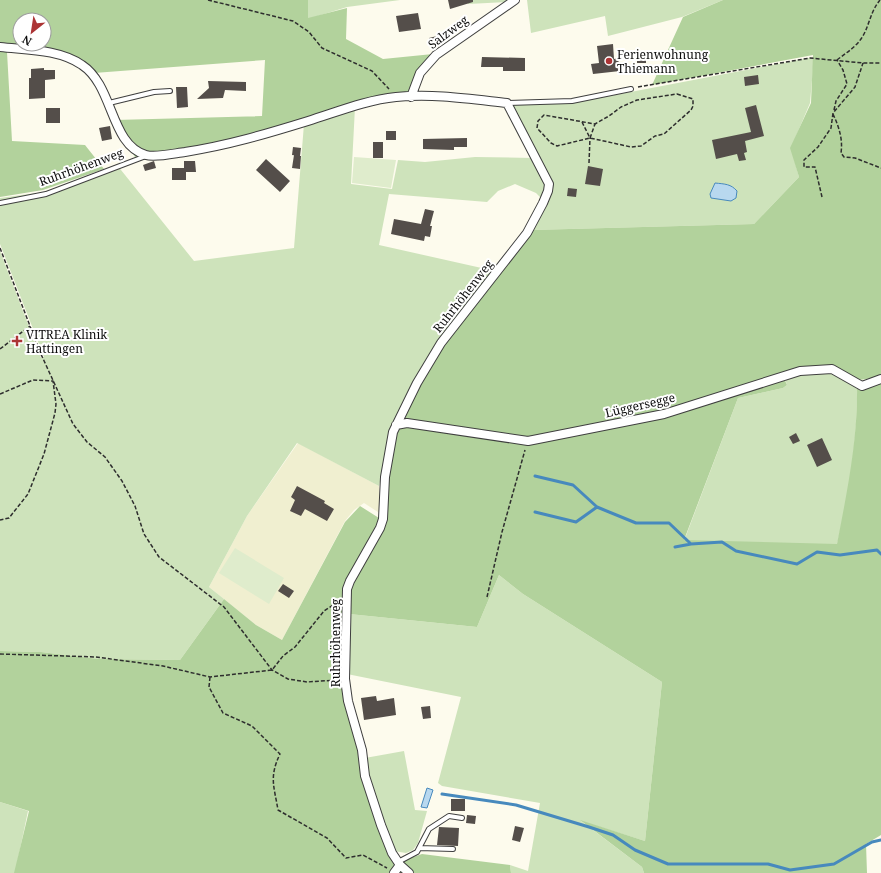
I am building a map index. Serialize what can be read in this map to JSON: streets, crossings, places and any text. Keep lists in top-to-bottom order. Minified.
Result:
{"streets":{"street":["Salzweg","Ruhrhöhenweg","Lüggersegge"]},"crossings":[["Salzweg","Ruhrhöhenweg"],["Ruhrhöhenweg","Lüggersegge"]],"places":{"other":["Ferienwohnung Thiemann"],"health":["VITREA Klinik Hattingen"]},"north":"bottom left"}
